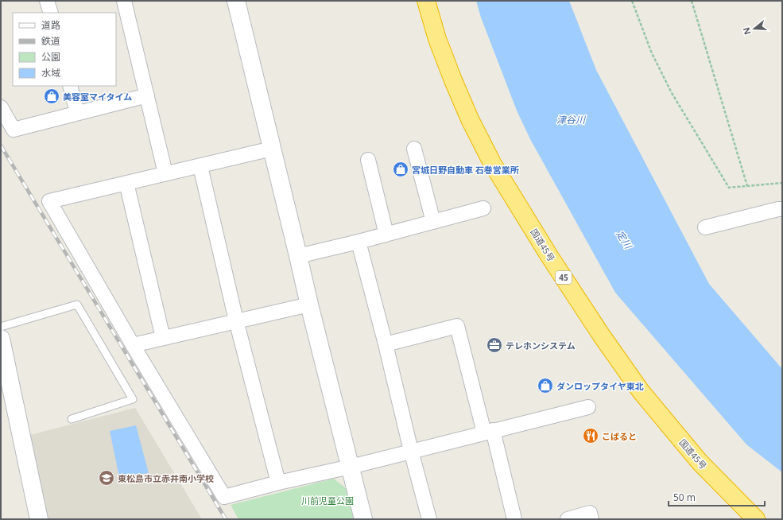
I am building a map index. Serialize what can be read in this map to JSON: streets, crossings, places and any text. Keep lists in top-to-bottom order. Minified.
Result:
{"streets":{"highway":["国道45号","45"]},"water":["津谷川","定川"],"parks":["川前児童公園"],"places":{"shop":["美容室マイタイム","宮城日野自動車 石巻営業所","ダンロップタイヤ東北"],"office":["テレホンシステム"],"restaurant":["こばると"],"school or university":["東松島市立赤井南小学校"]},"legend":["道路","鉄道","公園","水域"],"scale_bar":"50 m","north":"left"}
